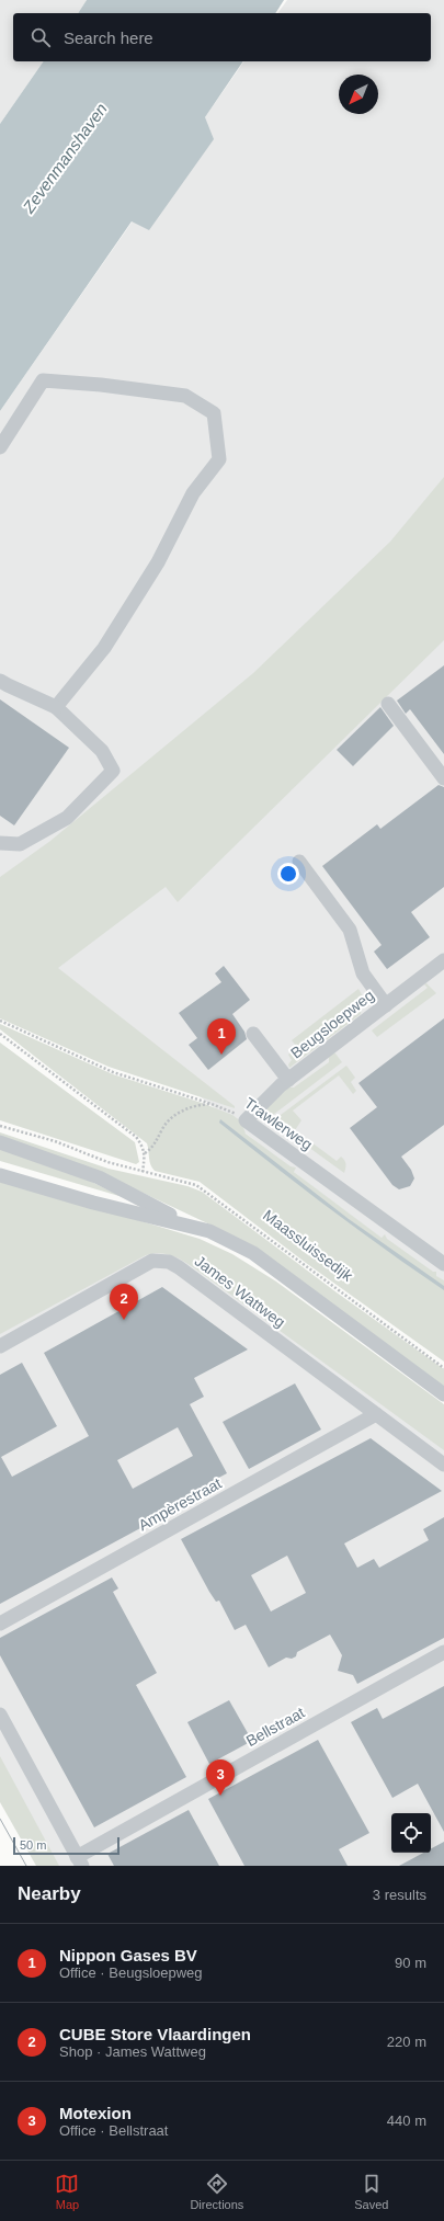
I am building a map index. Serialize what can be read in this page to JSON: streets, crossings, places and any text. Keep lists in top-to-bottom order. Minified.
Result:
{"streets":{"street":["Beugsloepweg","Trawlerweg","James Wattweg","Ampèrestraat","Bellstraat"],"path":["Maassluissedijk"]},"crossings":[["Beugsloepweg","Trawlerweg"],["James Wattweg","Ampèrestraat"]],"water":["Zevenmanshaven"],"scale_bar":"50 m","north":"bottom left","page":{"search":"Search here","pins":["1","2","3"],"scale":"50 m","heading":["Nearby","3 results"],"list":[{"mark":"1","name":"Nippon Gases BV","note":"Office · Beugsloepweg","value":"90 m"},{"mark":"2","name":"CUBE Store Vlaardingen","note":"Shop · James Wattweg","value":"220 m"},{"mark":"3","name":"Motexion","note":"Office · Bellstraat","value":"440 m"}],"nav":["Map","Directions","Saved"]}}
